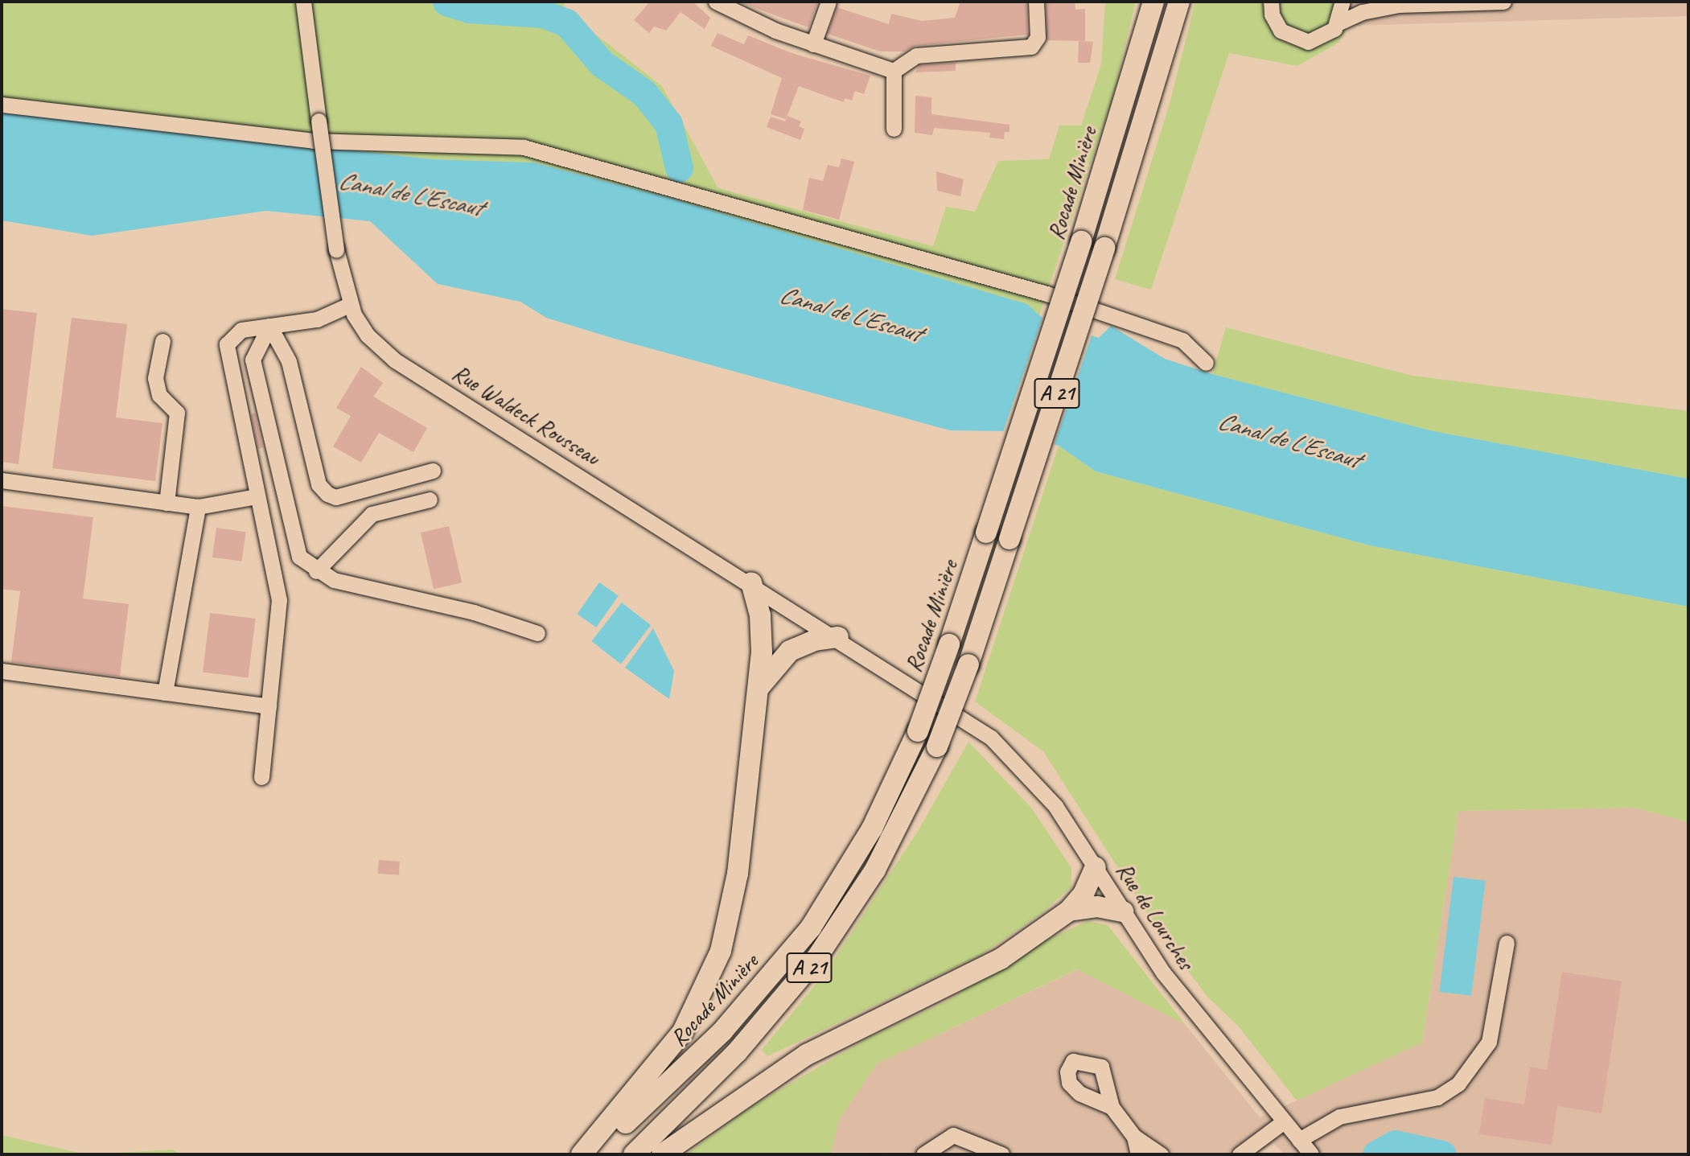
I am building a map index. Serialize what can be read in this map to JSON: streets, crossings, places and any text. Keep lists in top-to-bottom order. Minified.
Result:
{"streets":{"highway":["Rocade Minière","A 21"],"street":["Rue Waldeck Rousseau","Rue de Lourches"]},"crossings":[["Rue Waldeck Rousseau","Rue de Lourches"]],"water":["Canal de L'Escaut"]}
